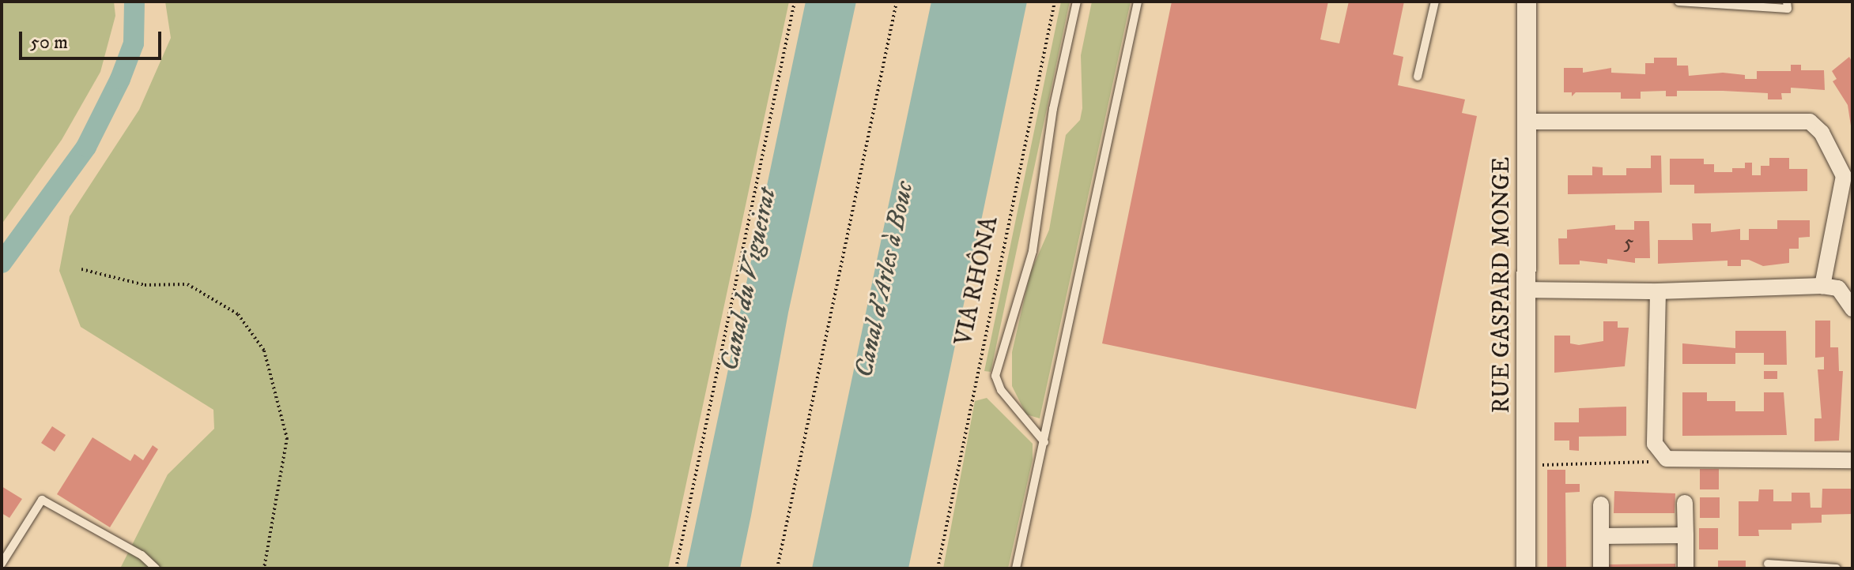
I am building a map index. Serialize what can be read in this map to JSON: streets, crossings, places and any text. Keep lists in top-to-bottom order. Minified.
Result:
{"streets":{"street":["RUE GASPARD MONGE"],"path":["VIA RHÔNA"]},"water":["Canal du Vigueirat","Canal d'Arles à Bouc"],"house_numbers":["5"],"scale_bar":"50 m"}
